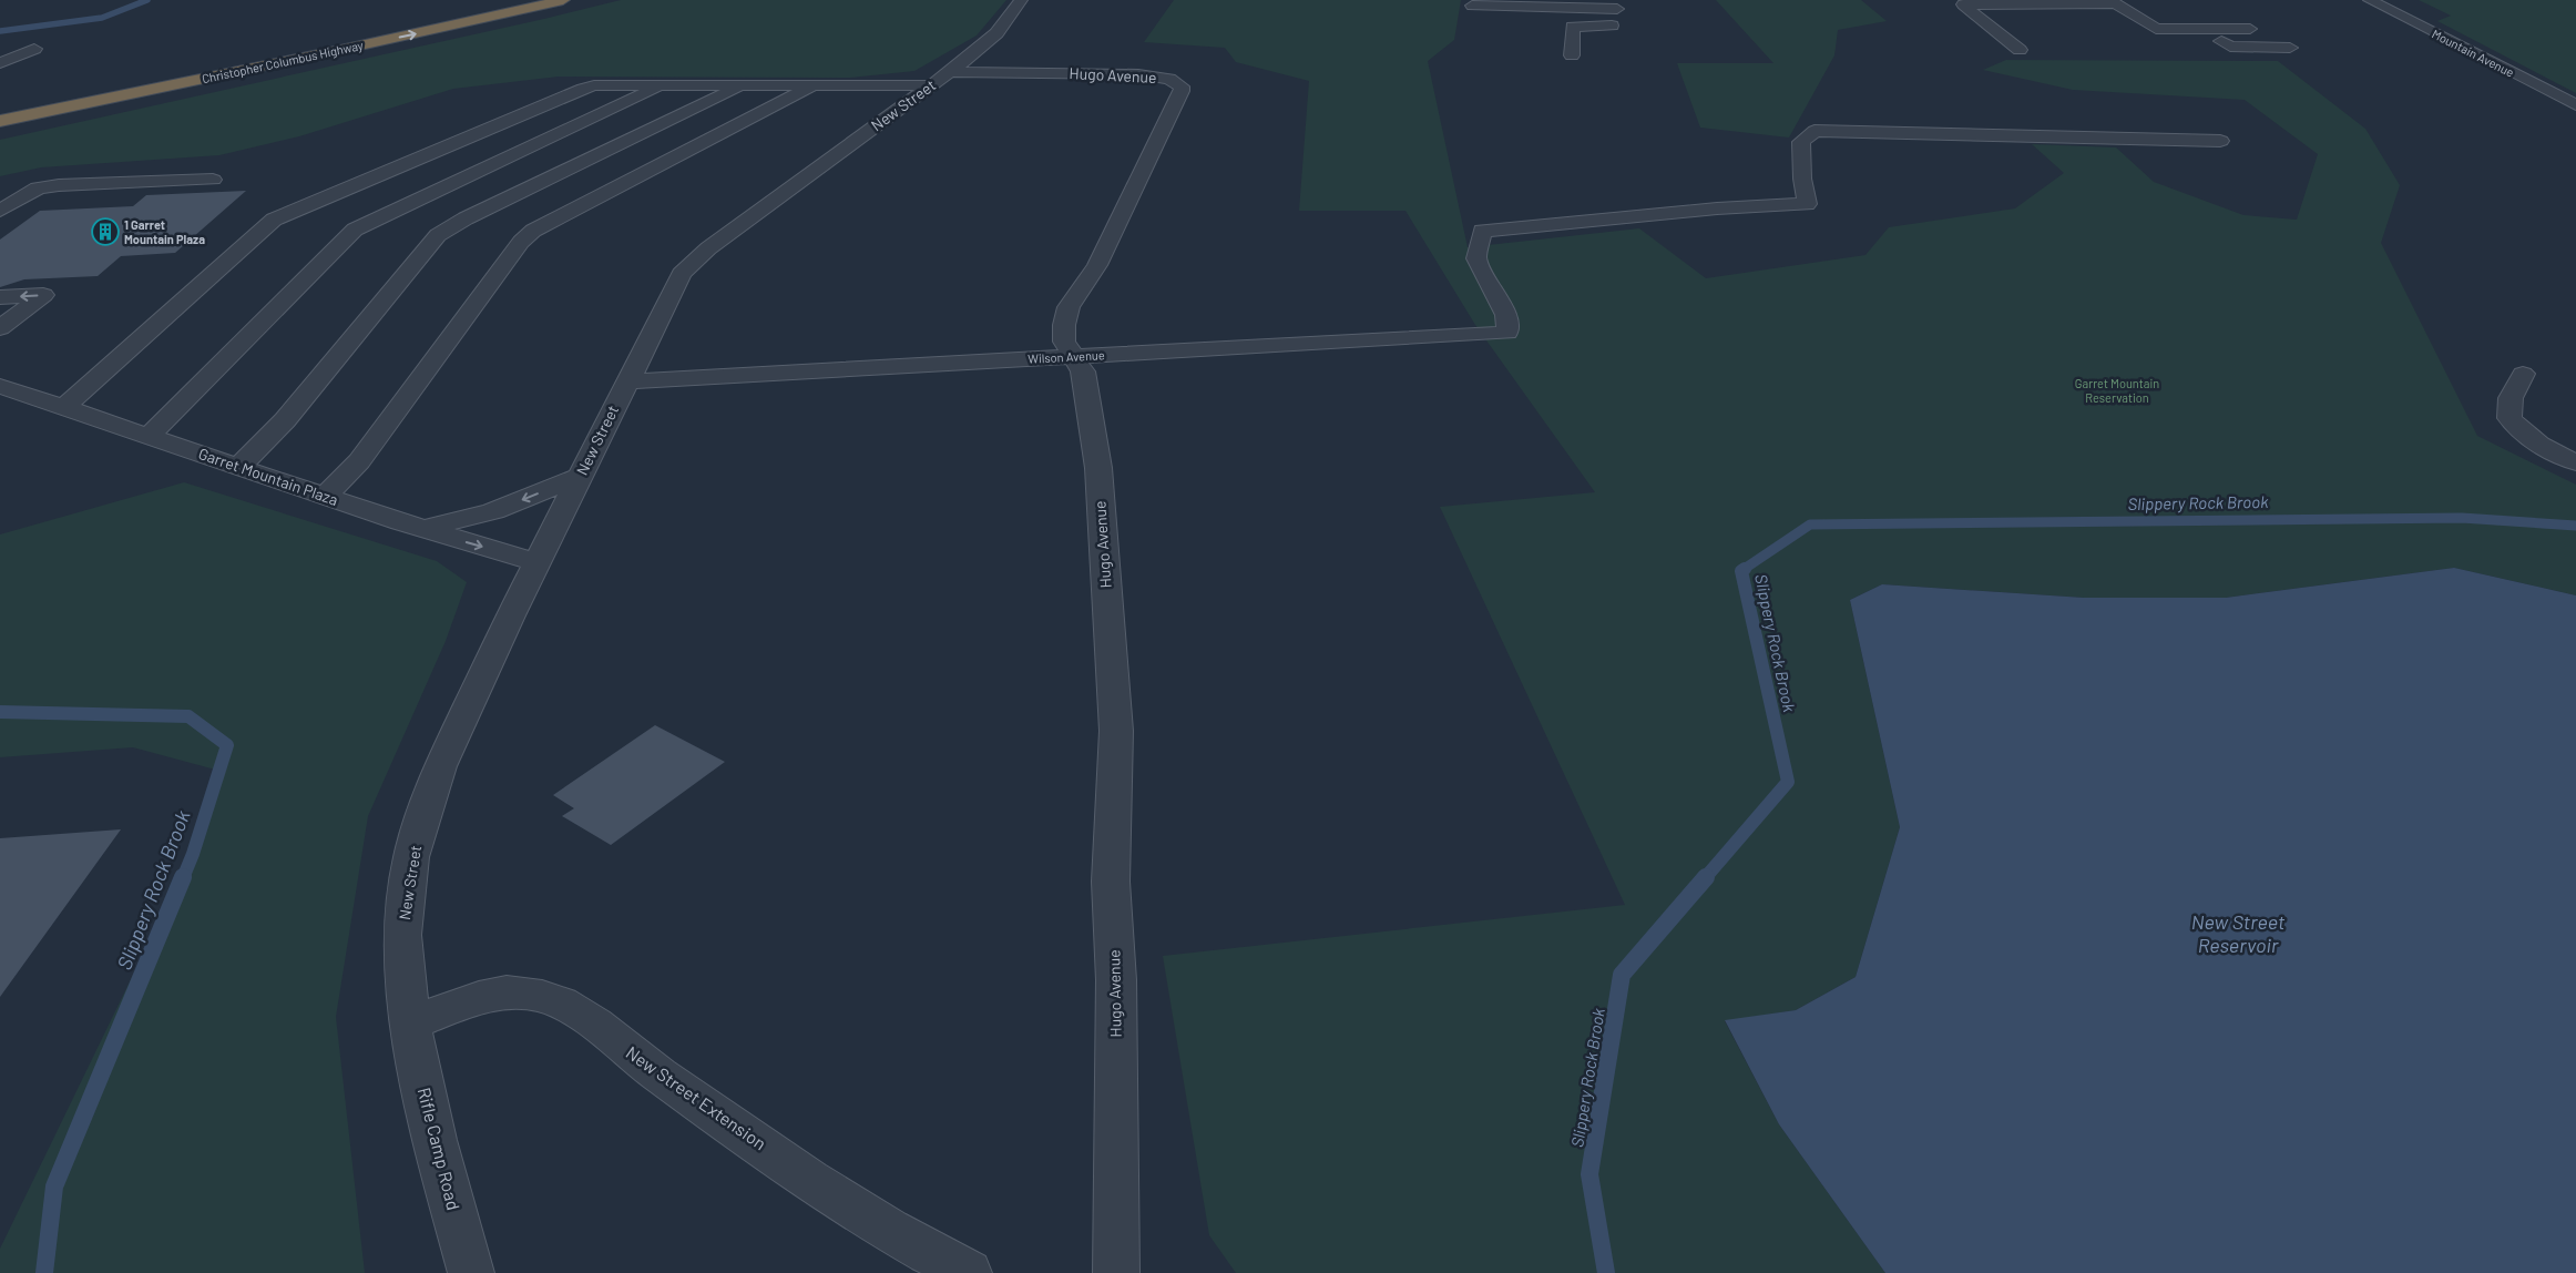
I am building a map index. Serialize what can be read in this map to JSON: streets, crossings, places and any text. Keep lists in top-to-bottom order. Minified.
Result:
{"streets":{"highway":["Christopher Columbus Highway"],"street":["Mountain Avenue","Hugo Avenue","New Street","Wilson Avenue","Garret Mountain Plaza","New Street Extension","Rifle Camp Road"]},"crossings":[["Hugo Avenue","New Street"],["Hugo Avenue","Wilson Avenue"],["New Street","Wilson Avenue"],["New Street","Garret Mountain Plaza"],["New Street","New Street Extension"],["New Street","Rifle Camp Road"],["New Street Extension","Rifle Camp Road"]],"one_way":["Christopher Columbus Highway"],"water":["Slippery Rock Brook","New Street Reservoir"],"parks":["Garret Mountain Reservation"],"places":{"building":["1 Garret Mountain Plaza"]}}
